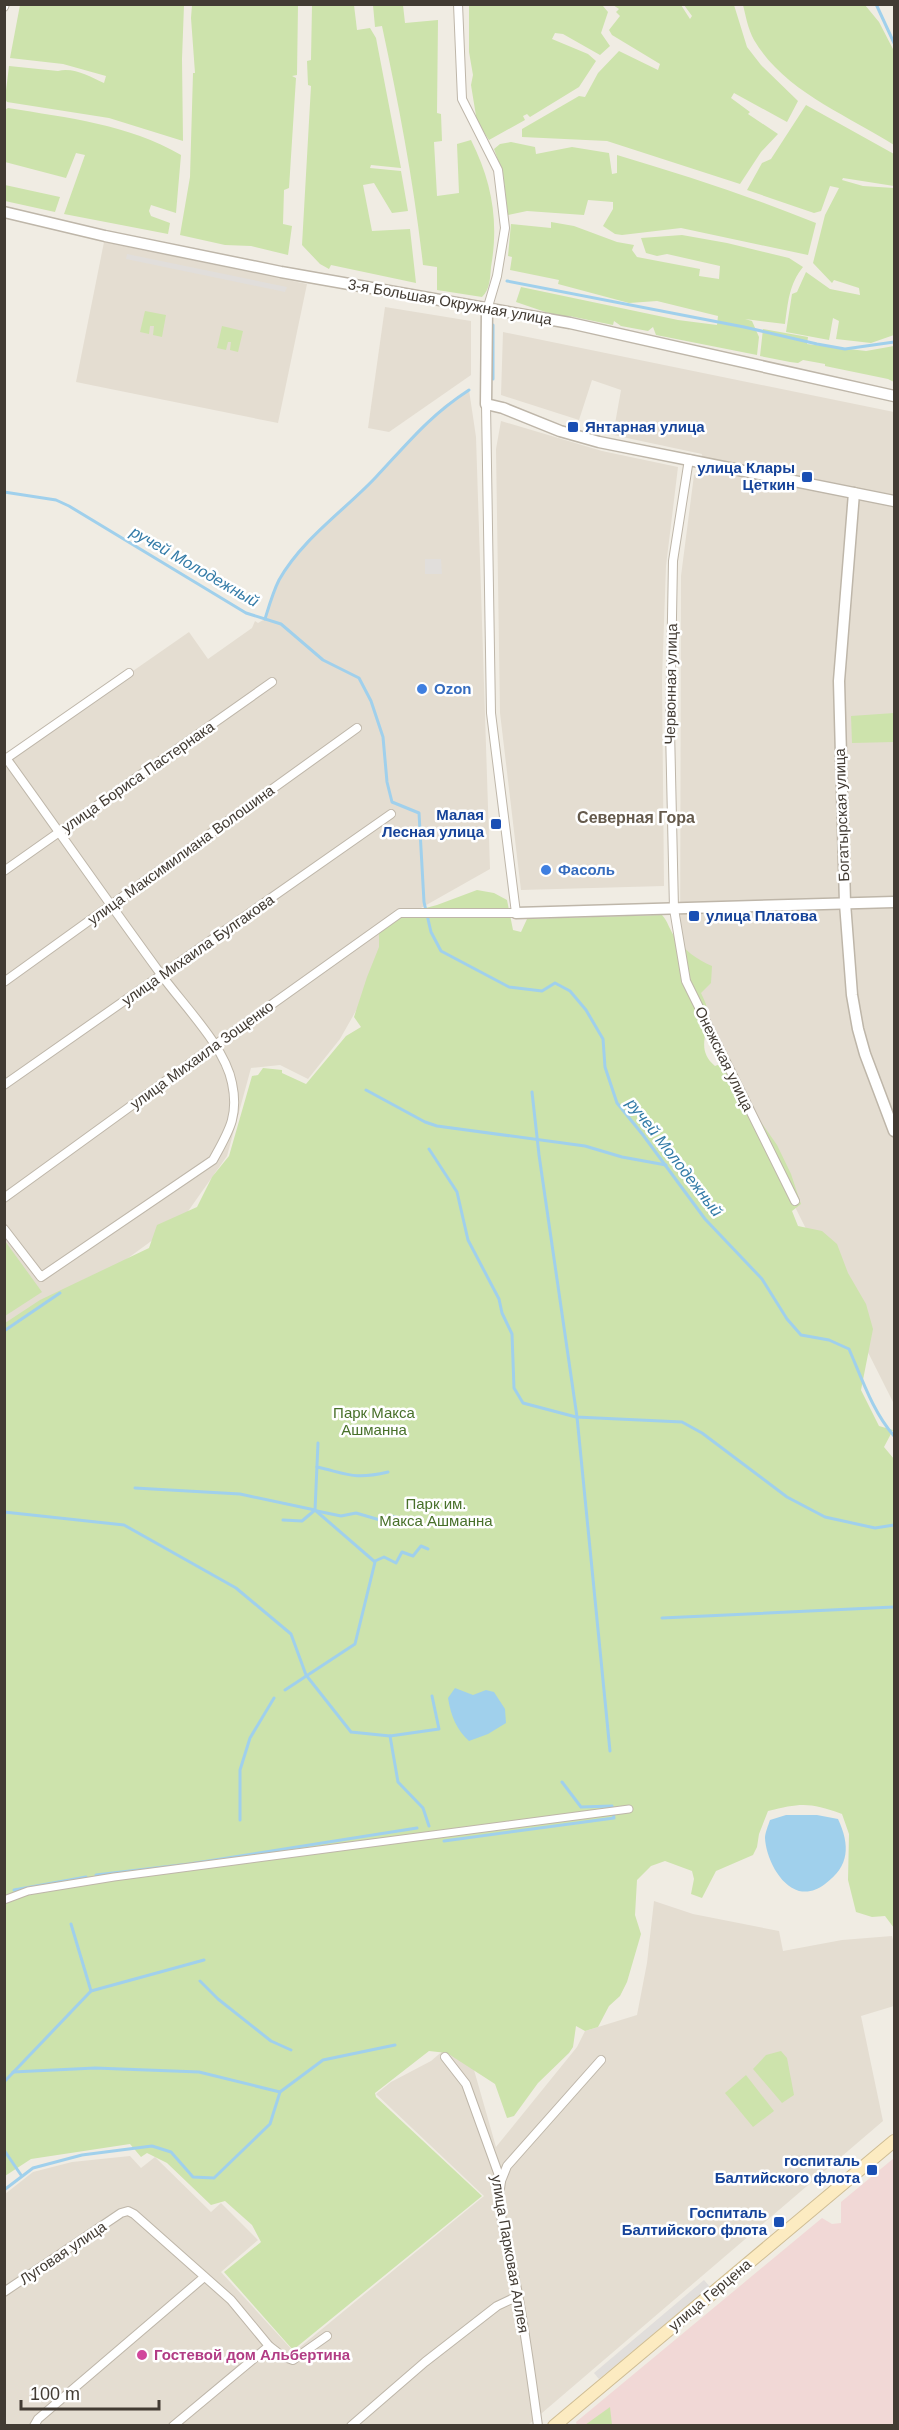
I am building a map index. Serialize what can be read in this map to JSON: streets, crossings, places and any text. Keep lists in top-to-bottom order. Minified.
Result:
{"streets":{"main road":["улица Герцена"],"street":["3-я Большая Окружная улица","Червонная улица","улица Бориса Пастернака","Богатырская улица","улица Максимилиана Волошина","улица Михаила Булгакова","улица Михаила Зощенко","Онежская улица","Луговая улица","улица Парковая Аллея"]},"crossings":[["Червонная улица","Онежская улица"]],"districts":["Северная Гора"],"water":["ручей Молодежный"],"parks":["Парк Макса Ашманна","Парк им. Макса Ашманна"],"places":{"transit":["Янтарная улица","улица Клары Цеткин","Малая Лесная улица","улица Платова","госпиталь Балтийского флота","Госпиталь Балтийского флота"],"other":["Ozon","Фасоль","Гостевой дом Альбертина"]},"scale_bar":"100 m"}
